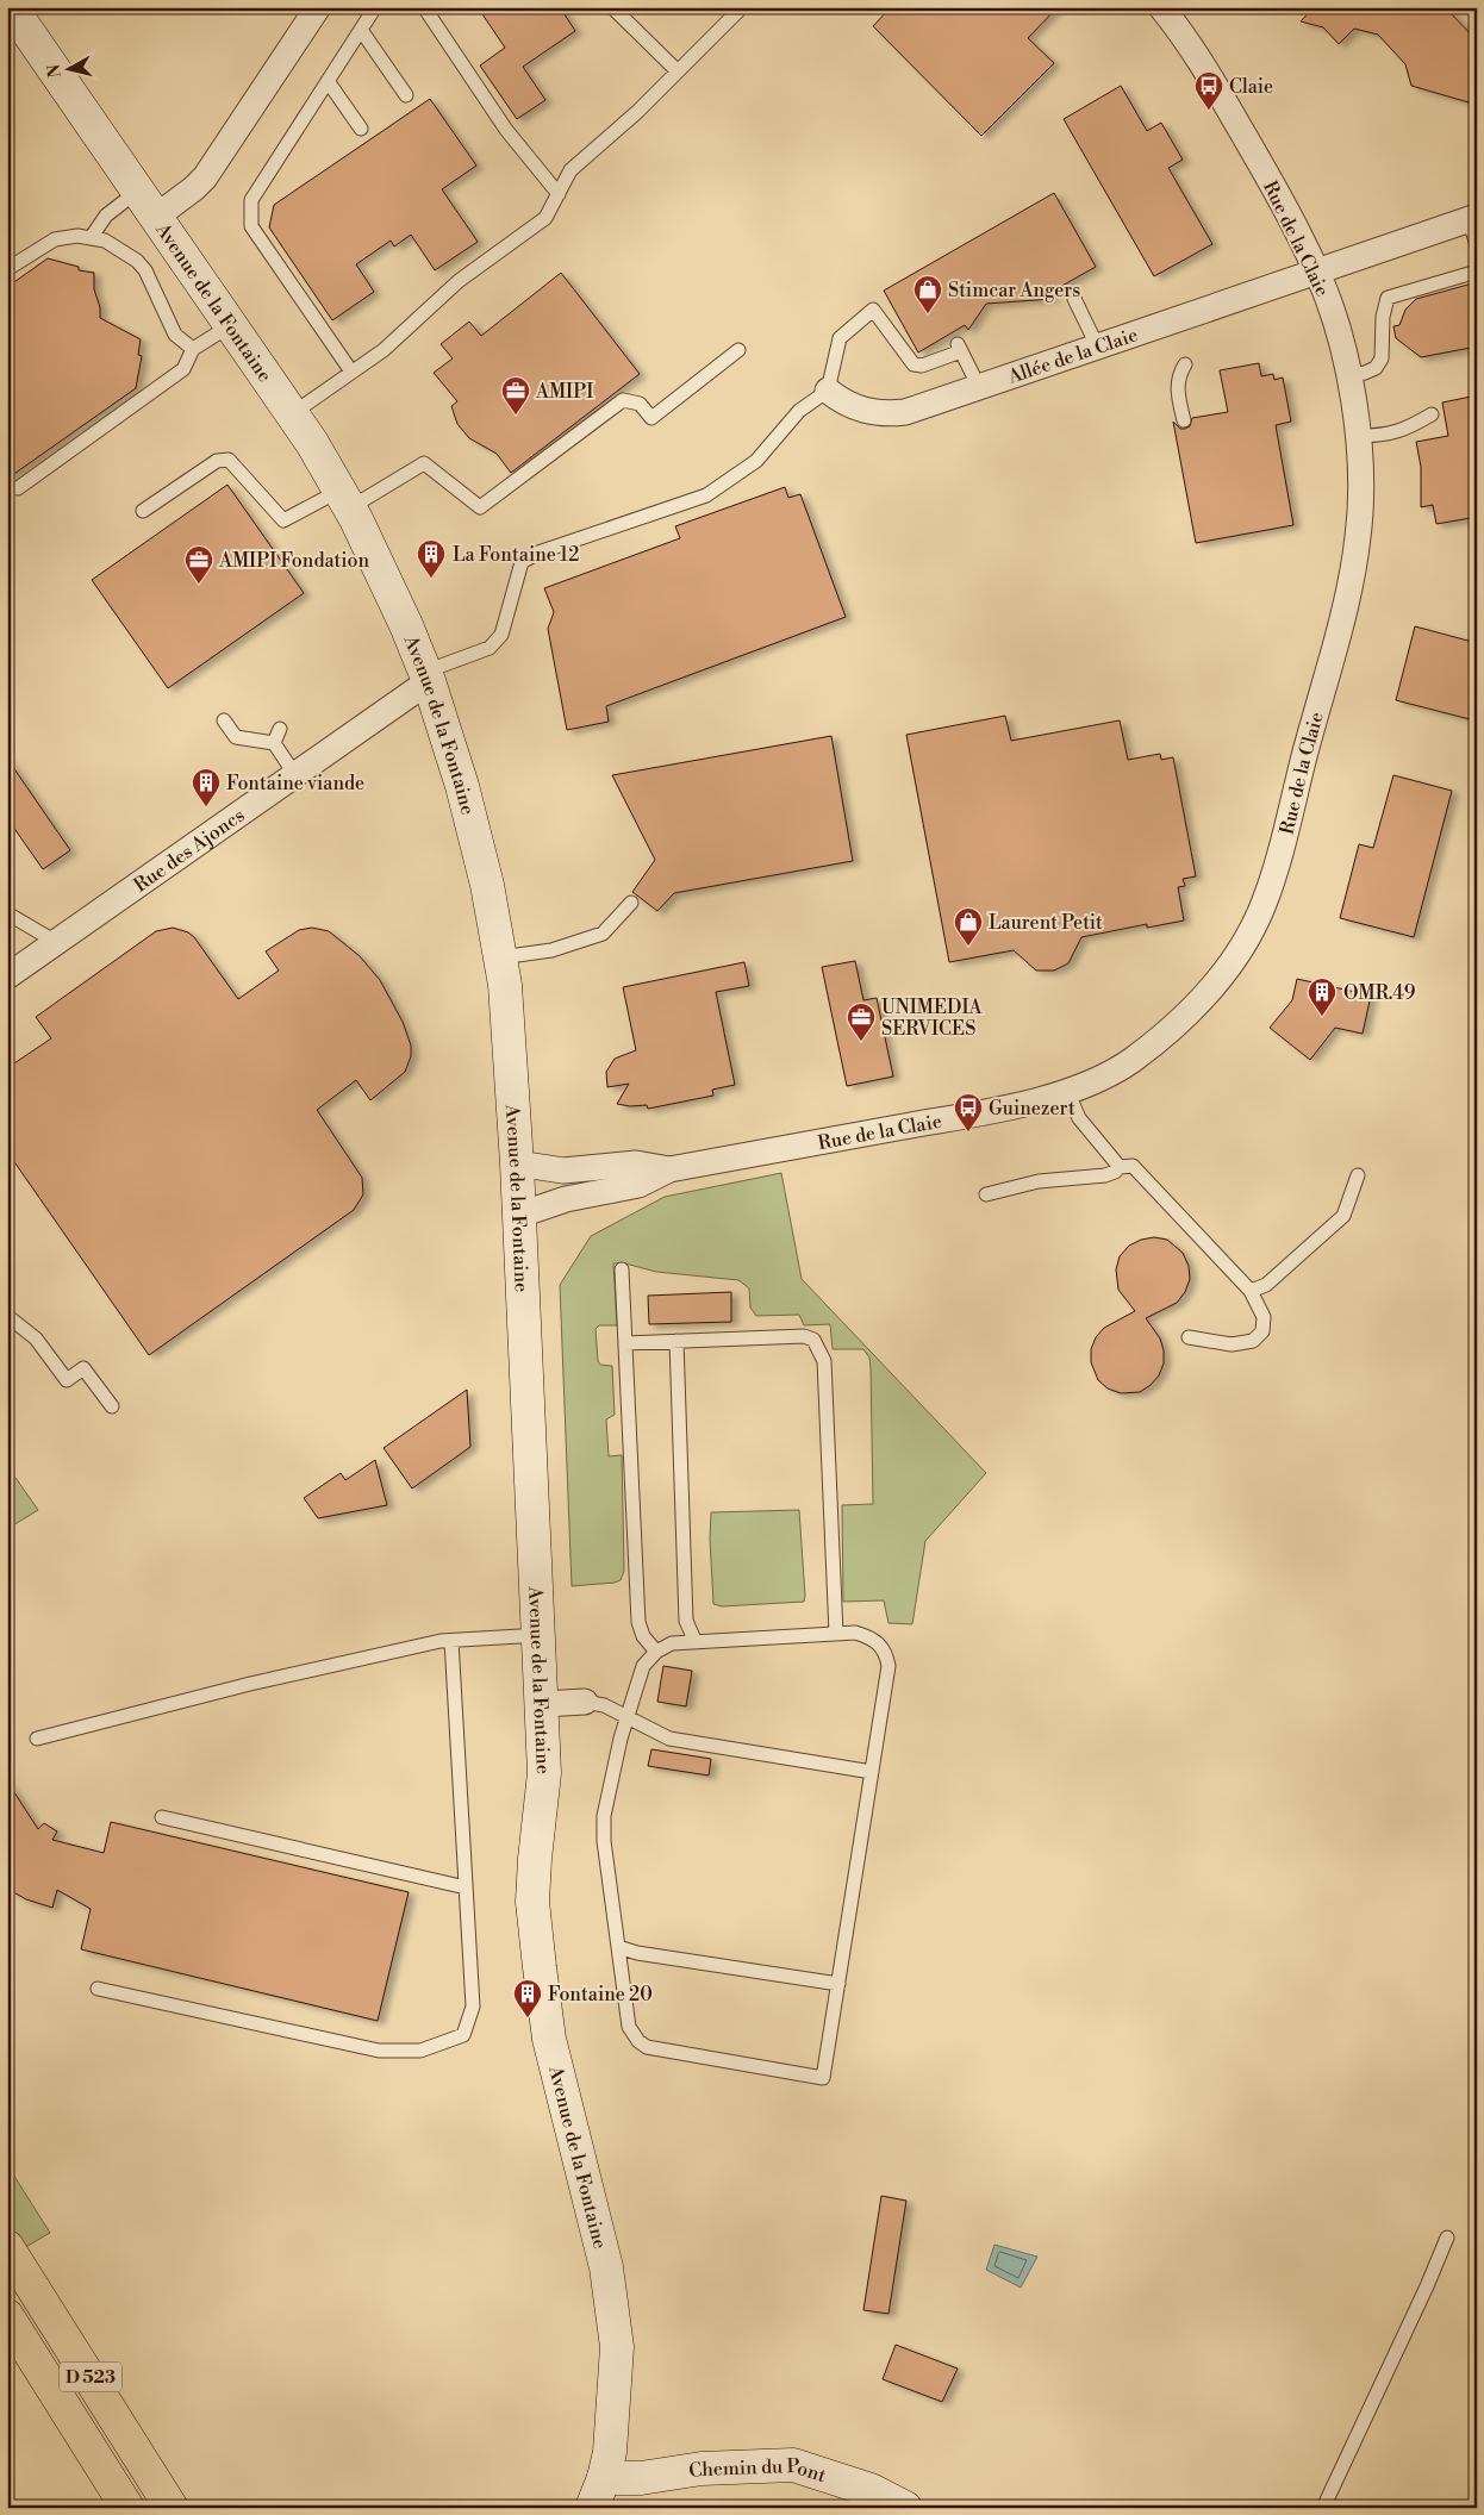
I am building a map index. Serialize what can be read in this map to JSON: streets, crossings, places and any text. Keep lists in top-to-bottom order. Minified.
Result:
{"streets":{"highway":["D 523"],"street":["Rue de la Claie","Avenue de la Fontaine","Allée de la Claie","Rue des Ajoncs","Chemin du Pont"]},"crossings":[["Rue de la Claie","Avenue de la Fontaine"],["Rue de la Claie","Allée de la Claie"],["Avenue de la Fontaine","Rue des Ajoncs"],["Avenue de la Fontaine","Chemin du Pont"]],"places":{"bus stop":["Claie","Guinezert"],"shop":["Stimcar Angers","Laurent Petit"],"office":["AMIPI","AMIPI Fondation","UNIMEDIA SERVICES"],"building":["La Fontaine 12","Fontaine viande","OMR.49","Fontaine 20"]},"north":"left"}
